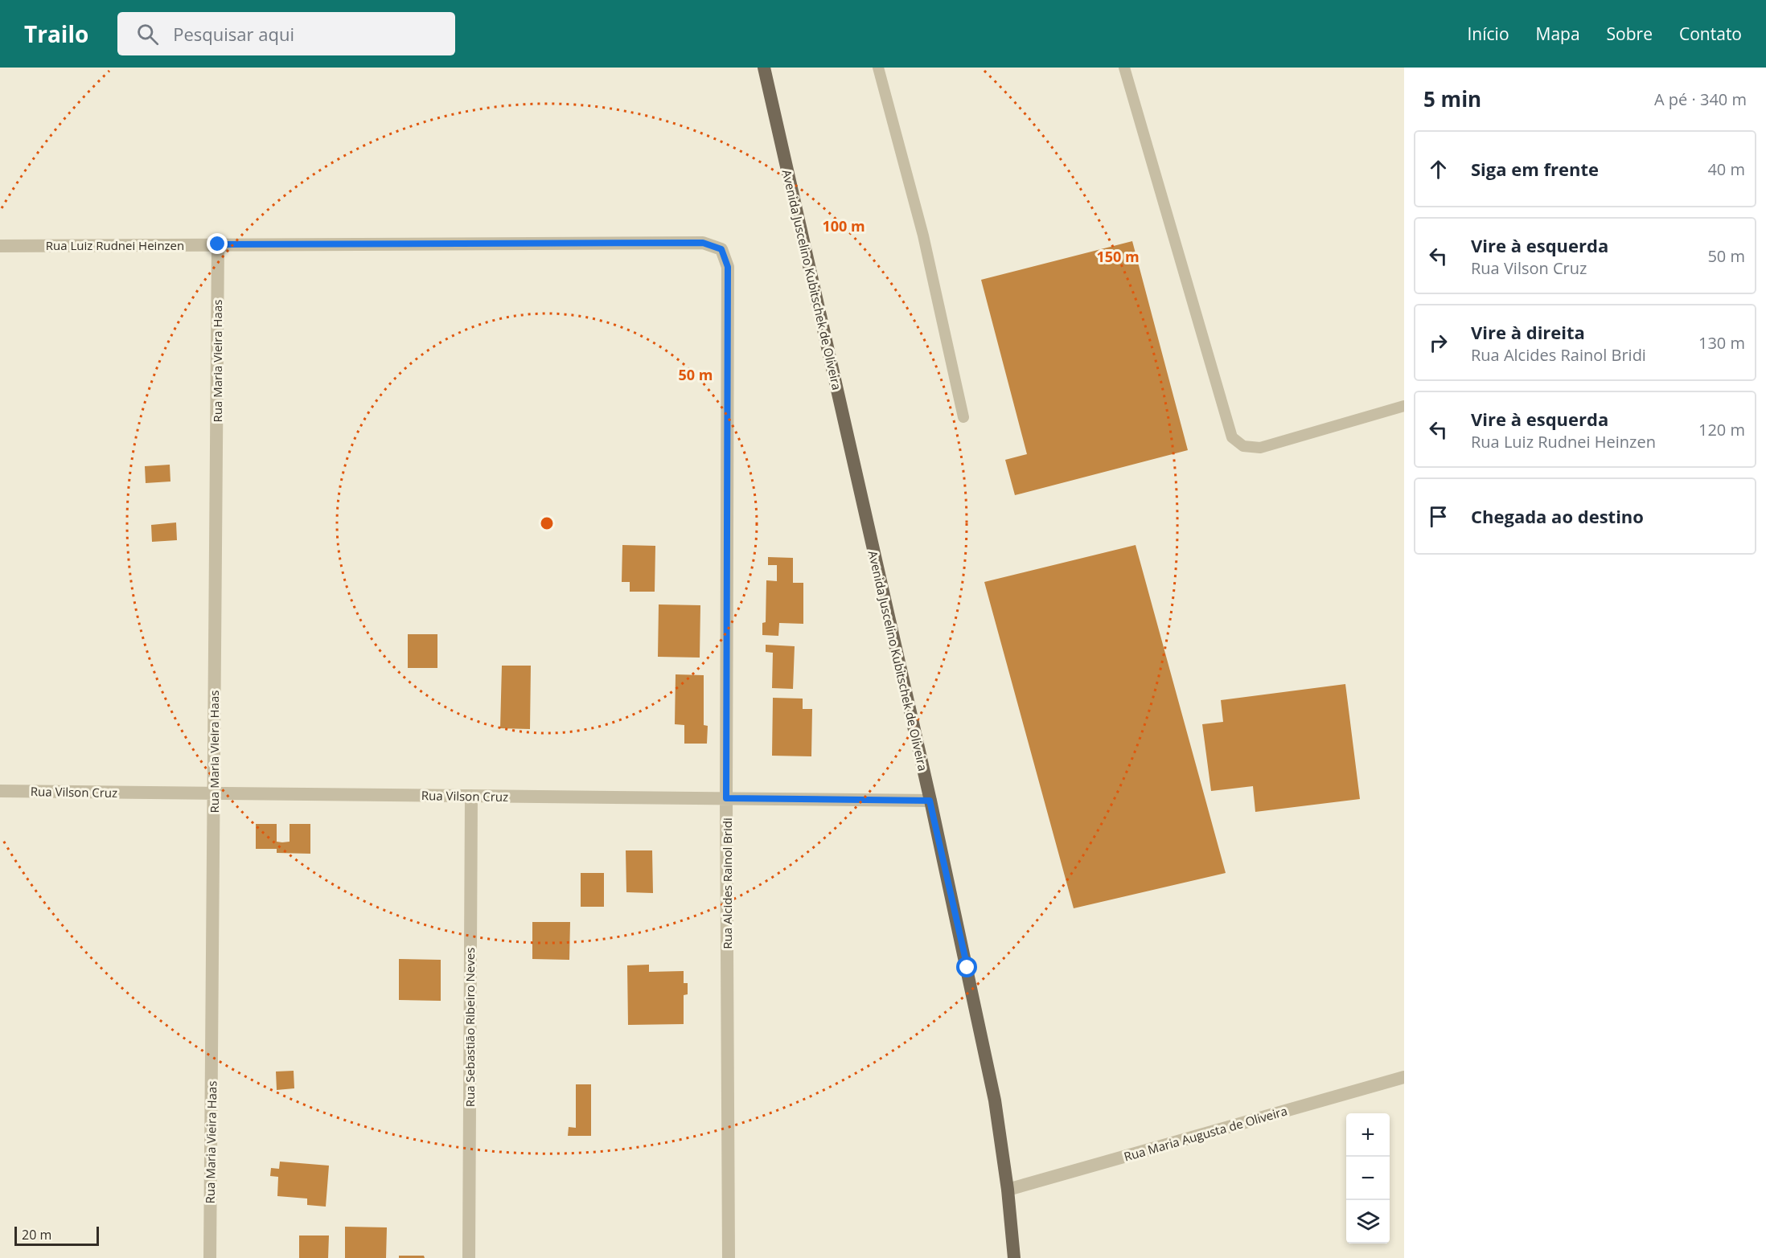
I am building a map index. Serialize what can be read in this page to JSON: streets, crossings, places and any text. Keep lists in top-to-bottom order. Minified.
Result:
{"streets":{"main road":["Avenida Juscelino Kubitschek de Oliveira"],"street":["Rua Luiz Rudnei Heinzen","Rua Maria Vieira Haas","Rua Vilson Cruz","Rua Alcides Rainol Bridi","Rua Sebastião Ribeiro Neves","Rua Maria Augusta de Oliveira"]},"crossings":[["Rua Luiz Rudnei Heinzen","Rua Maria Vieira Haas"],["Rua Luiz Rudnei Heinzen","Rua Alcides Rainol Bridi"],["Avenida Juscelino Kubitschek de Oliveira","Rua Vilson Cruz"],["Avenida Juscelino Kubitschek de Oliveira","Rua Maria Augusta de Oliveira"],["Rua Maria Vieira Haas","Rua Vilson Cruz"],["Rua Vilson Cruz","Rua Alcides Rainol Bridi"],["Rua Vilson Cruz","Rua Sebastião Ribeiro Neves"]],"scale_bar":"20 m","page":{"header":"Trailo","search":"Pesquisar aqui","nav":["Início","Mapa","Sobre","Contato"],"heading":["5 min","A pé · 340 m"],"list":[["Siga em frente","40 m"],["Vire à esquerda","Rua Vilson Cruz","50 m"],["Vire à direita","Rua Alcides Rainol Bridi","130 m"],["Vire à esquerda","Rua Luiz Rudnei Heinzen","120 m"],"Chegada ao destino"],"map_buttons":["+","−"],"scale":"20 m"},"rings":["100 m","150 m","50 m"]}
